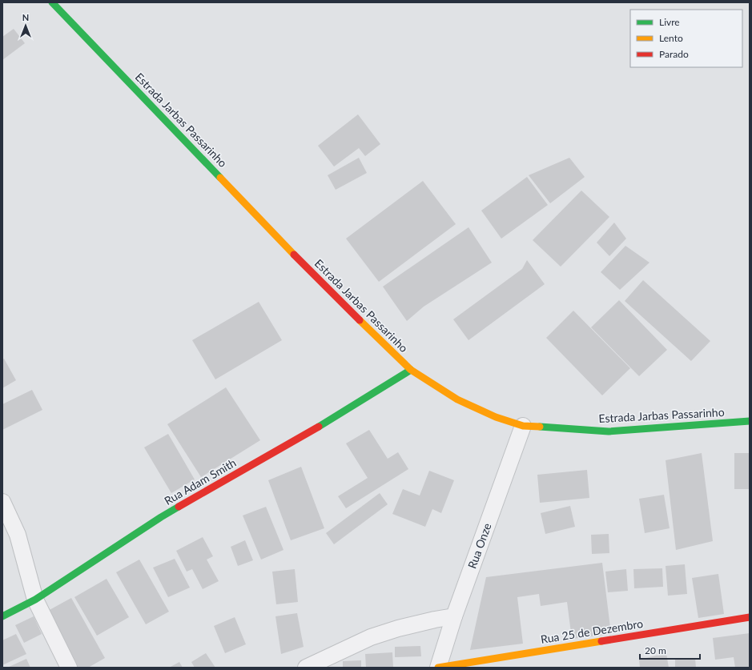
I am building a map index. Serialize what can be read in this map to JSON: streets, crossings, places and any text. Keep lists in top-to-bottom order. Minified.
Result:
{"streets":{"street":["Estrada Jarbas Passarinho","Rua Adam Smith","Rua Onze","Rua 25 de Dezembro"]},"crossings":[["Estrada Jarbas Passarinho","Rua Adam Smith"],["Estrada Jarbas Passarinho","Rua Onze"],["Rua Onze","Rua 25 de Dezembro"]],"legend":["Livre","Lento","Parado"],"scale_bar":"20 m","north":"top"}
